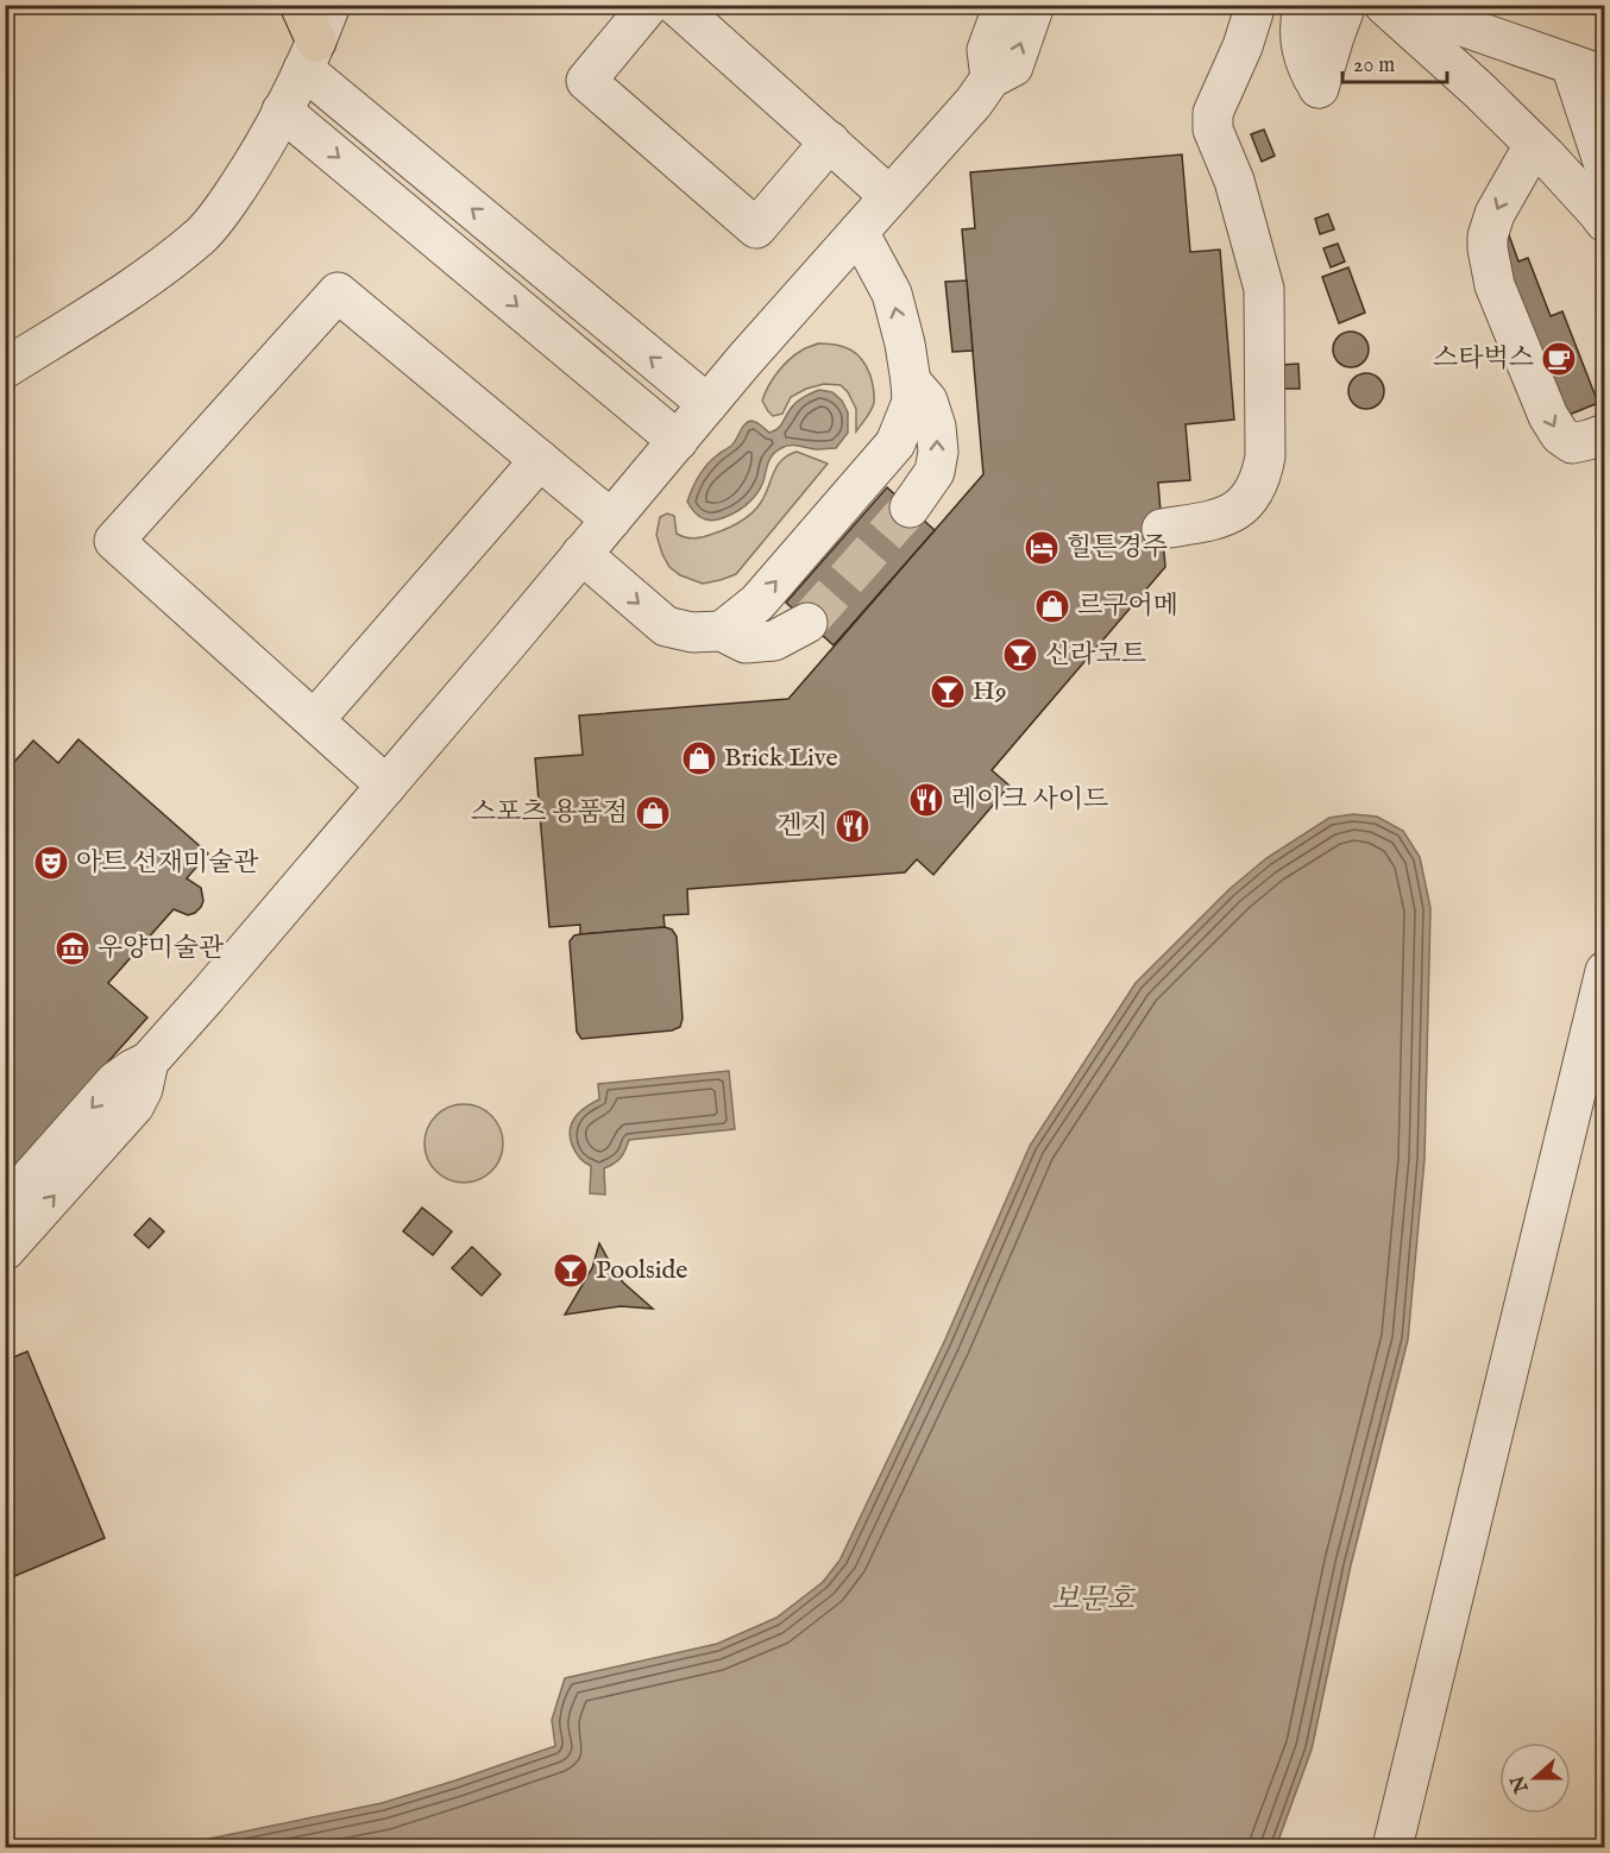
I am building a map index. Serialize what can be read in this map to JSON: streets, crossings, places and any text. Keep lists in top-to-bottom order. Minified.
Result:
{"water":["보문호"],"places":{"cafe":["스타벅스"],"hotel":["힐튼경주"],"shop":["르구어메","Brick Live","스포츠 용품점"],"bar":["신라코트","H9","Poolside"],"restaurant":["레이크 사이드","겐지"],"theatre":["아트 선재미술관"],"museum":["우양미술관"]},"scale_bar":"20 m","north":"left"}
